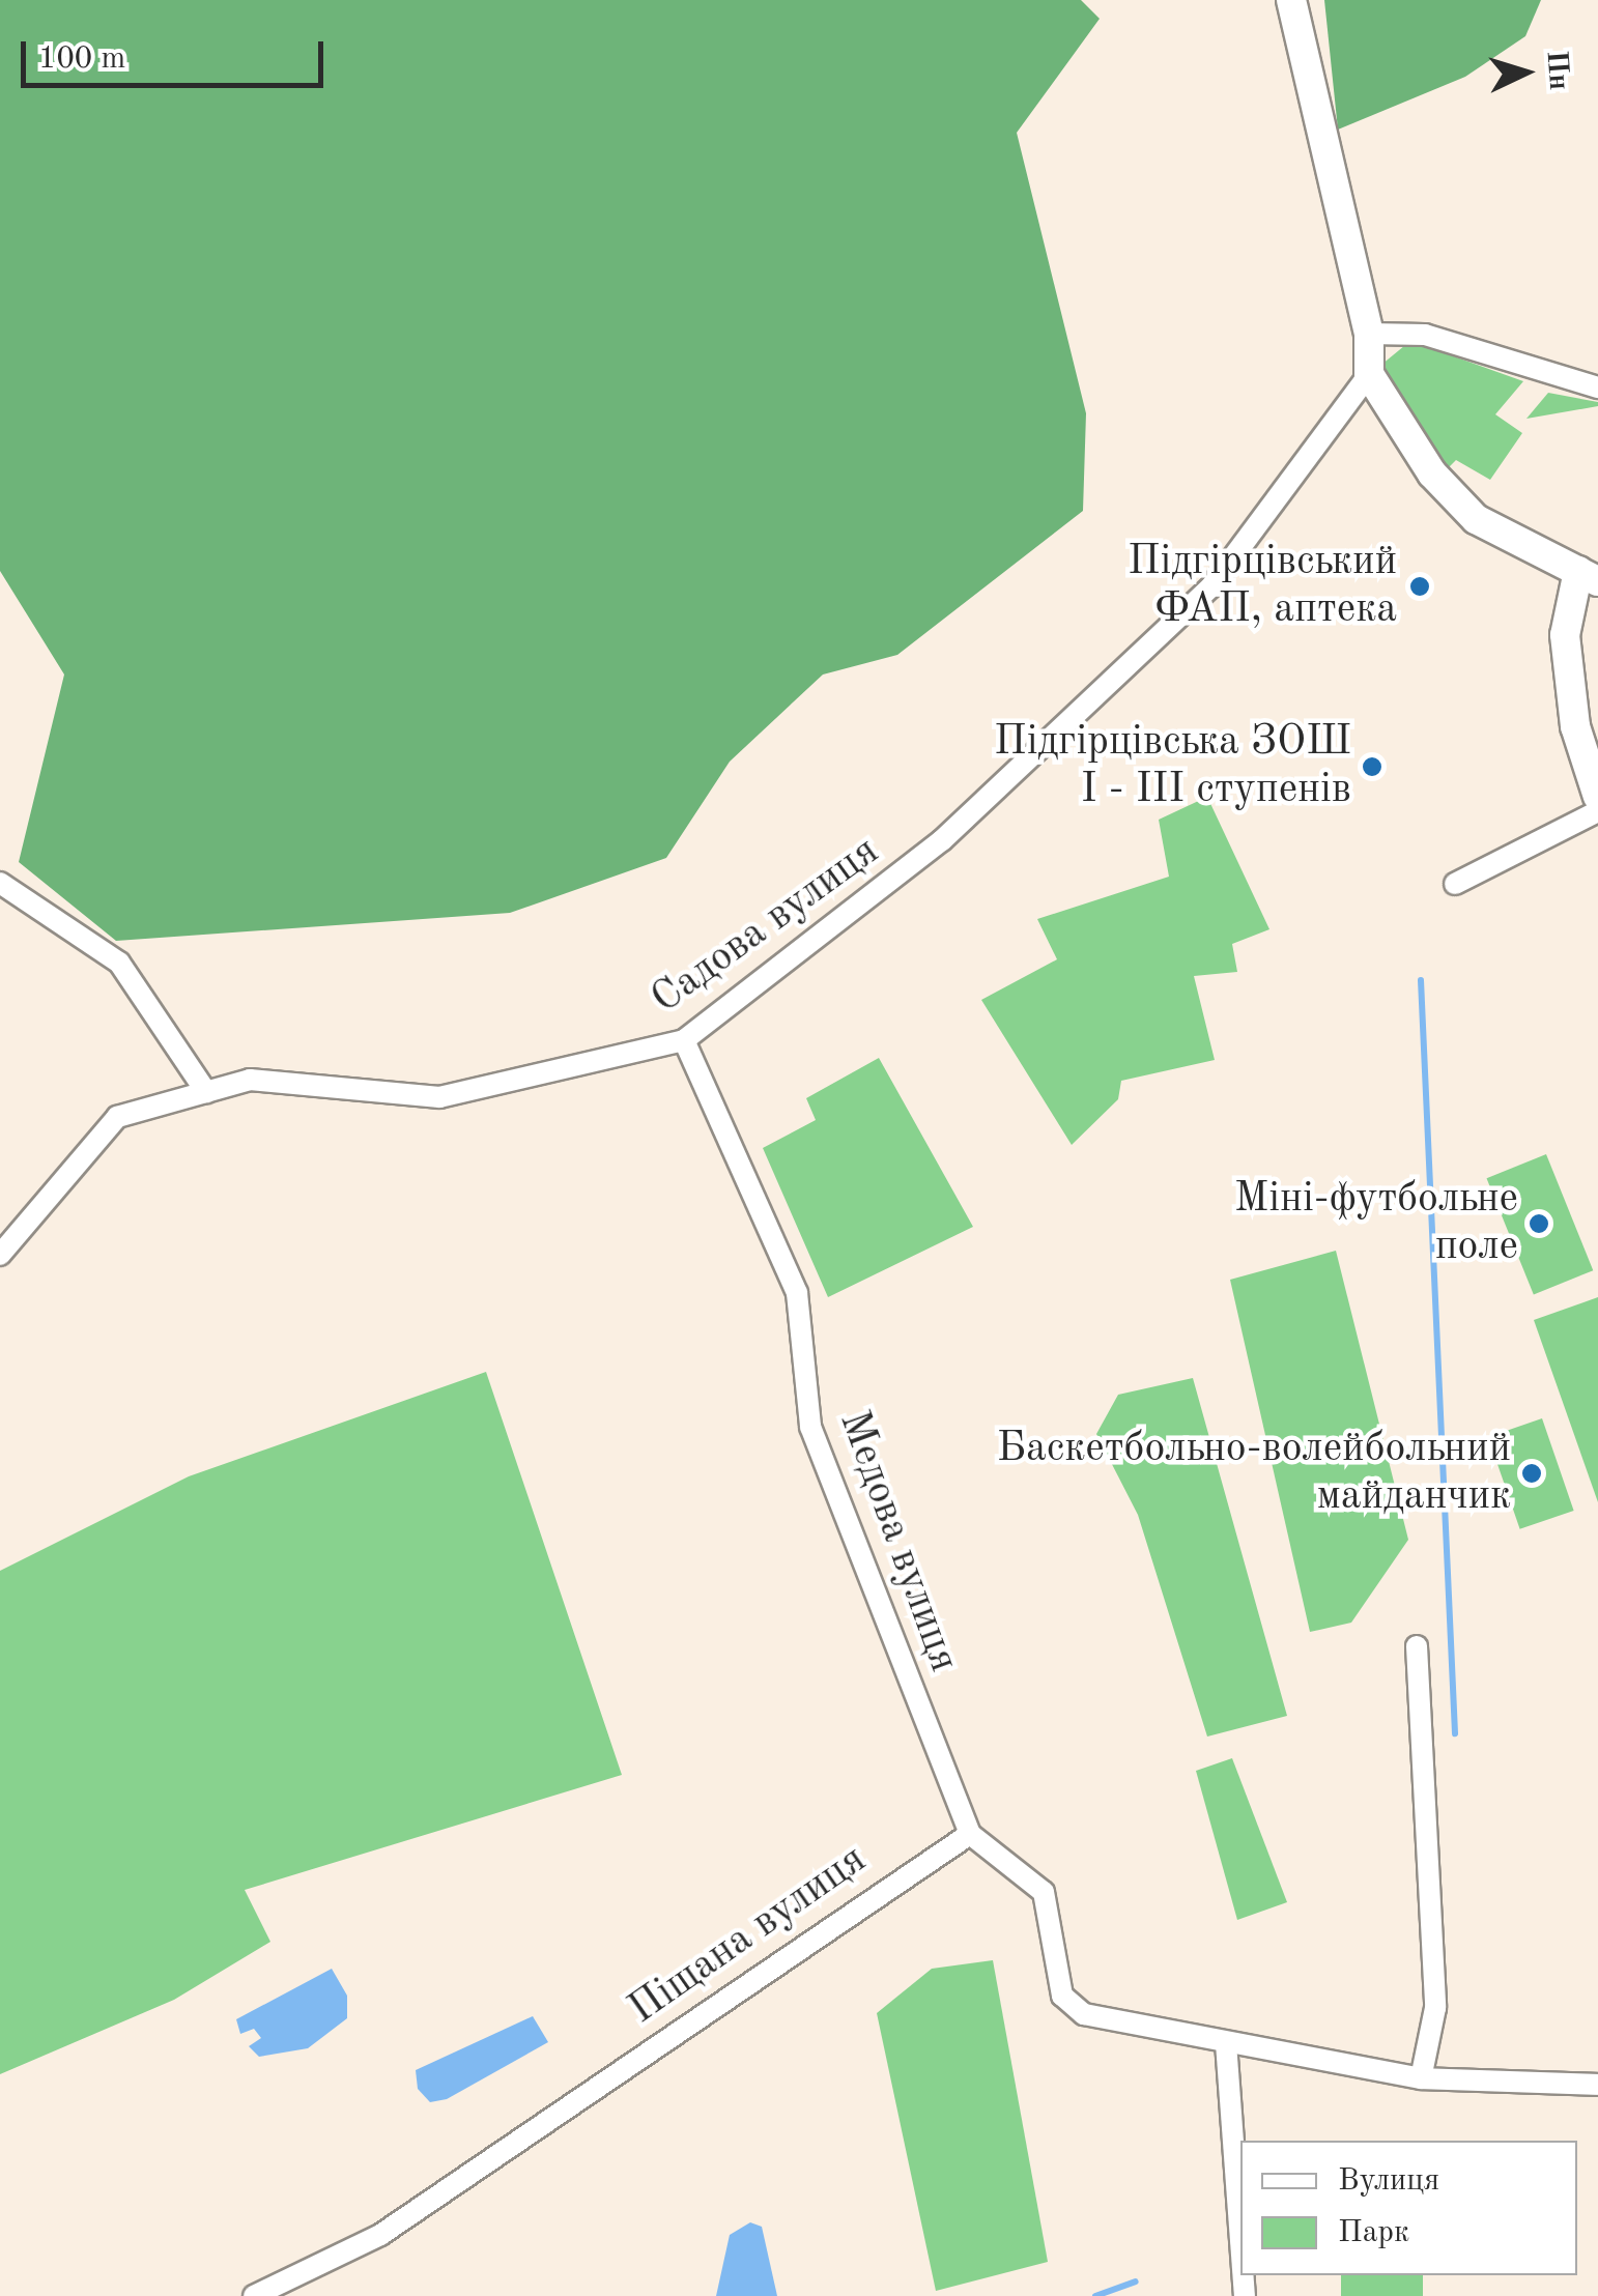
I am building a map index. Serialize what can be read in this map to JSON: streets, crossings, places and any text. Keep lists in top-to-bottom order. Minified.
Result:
{"streets":{"street":["Садова вулиця","Медова вулиця","Піщана вулиця"]},"crossings":[["Садова вулиця","Медова вулиця"],["Медова вулиця","Піщана вулиця"]],"places":["Підгірцівський ФАП, аптека","Підгірцівська ЗОШ І - ІІІ ступенів","Міні-футбольне поле","Баскетбольно-волейбольний майданчик"],"legend":["Вулиця","Парк"],"scale_bar":"100 m","north":"right"}
